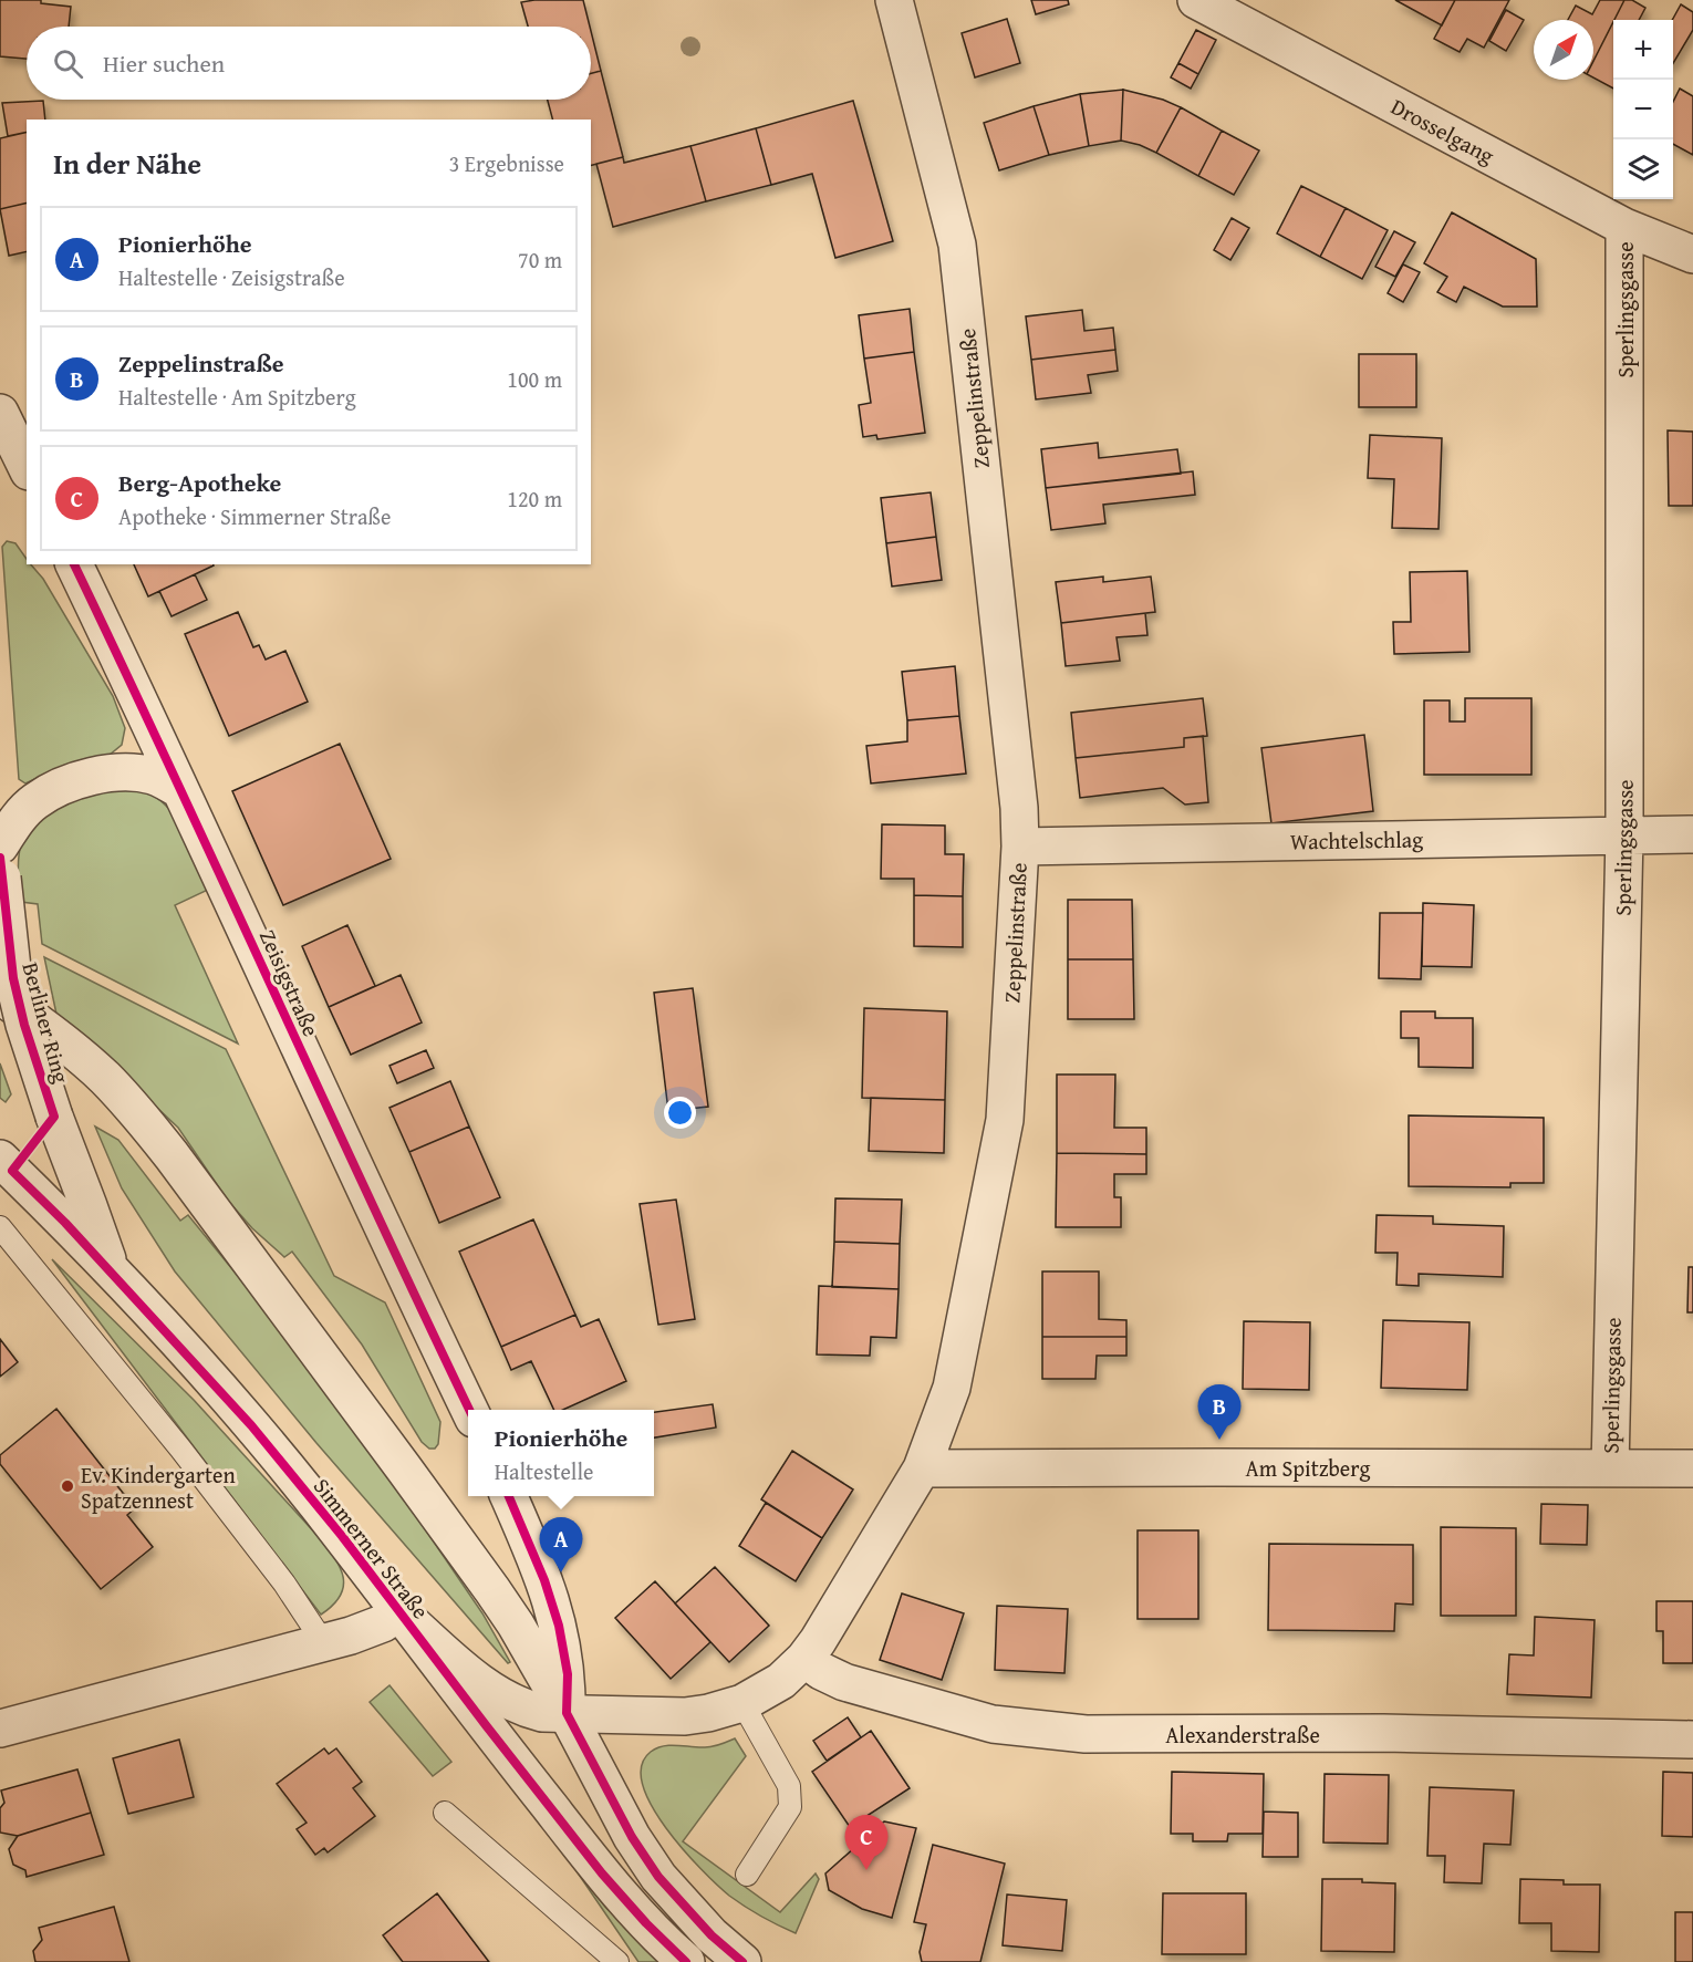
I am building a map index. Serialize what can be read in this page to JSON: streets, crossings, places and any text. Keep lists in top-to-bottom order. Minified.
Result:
{"streets":{"street":["Drosselgang","Sperlingsgasse","Zeppelinstraße","Wachtelschlag","Zeisigstraße","Berliner Ring","Am Spitzberg","Simmerner Straße","Alexanderstraße"]},"crossings":[["Drosselgang","Sperlingsgasse"],["Sperlingsgasse","Wachtelschlag"],["Sperlingsgasse","Am Spitzberg"],["Zeppelinstraße","Wachtelschlag"],["Zeppelinstraße","Am Spitzberg"],["Zeppelinstraße","Simmerner Straße"],["Zeppelinstraße","Alexanderstraße"],["Zeisigstraße","Berliner Ring"],["Berliner Ring","Simmerner Straße"]],"places":["Ev. Kindergarten Spatzennest"],"north":"top right","page":{"map_buttons":["+","−"],"search":"Hier suchen","heading":["In der Nähe","3 Ergebnisse"],"list":[{"mark":"A","name":"Pionierhöhe","note":"Haltestelle · Zeisigstraße","value":"70 m"},{"mark":"B","name":"Zeppelinstraße","note":"Haltestelle · Am Spitzberg","value":"100 m"},{"mark":"C","name":"Berg-Apotheke","note":"Apotheke · Simmerner Straße","value":"120 m"}],"pins":["B","A","C"],"popup":["Pionierhöhe","Haltestelle"]}}
